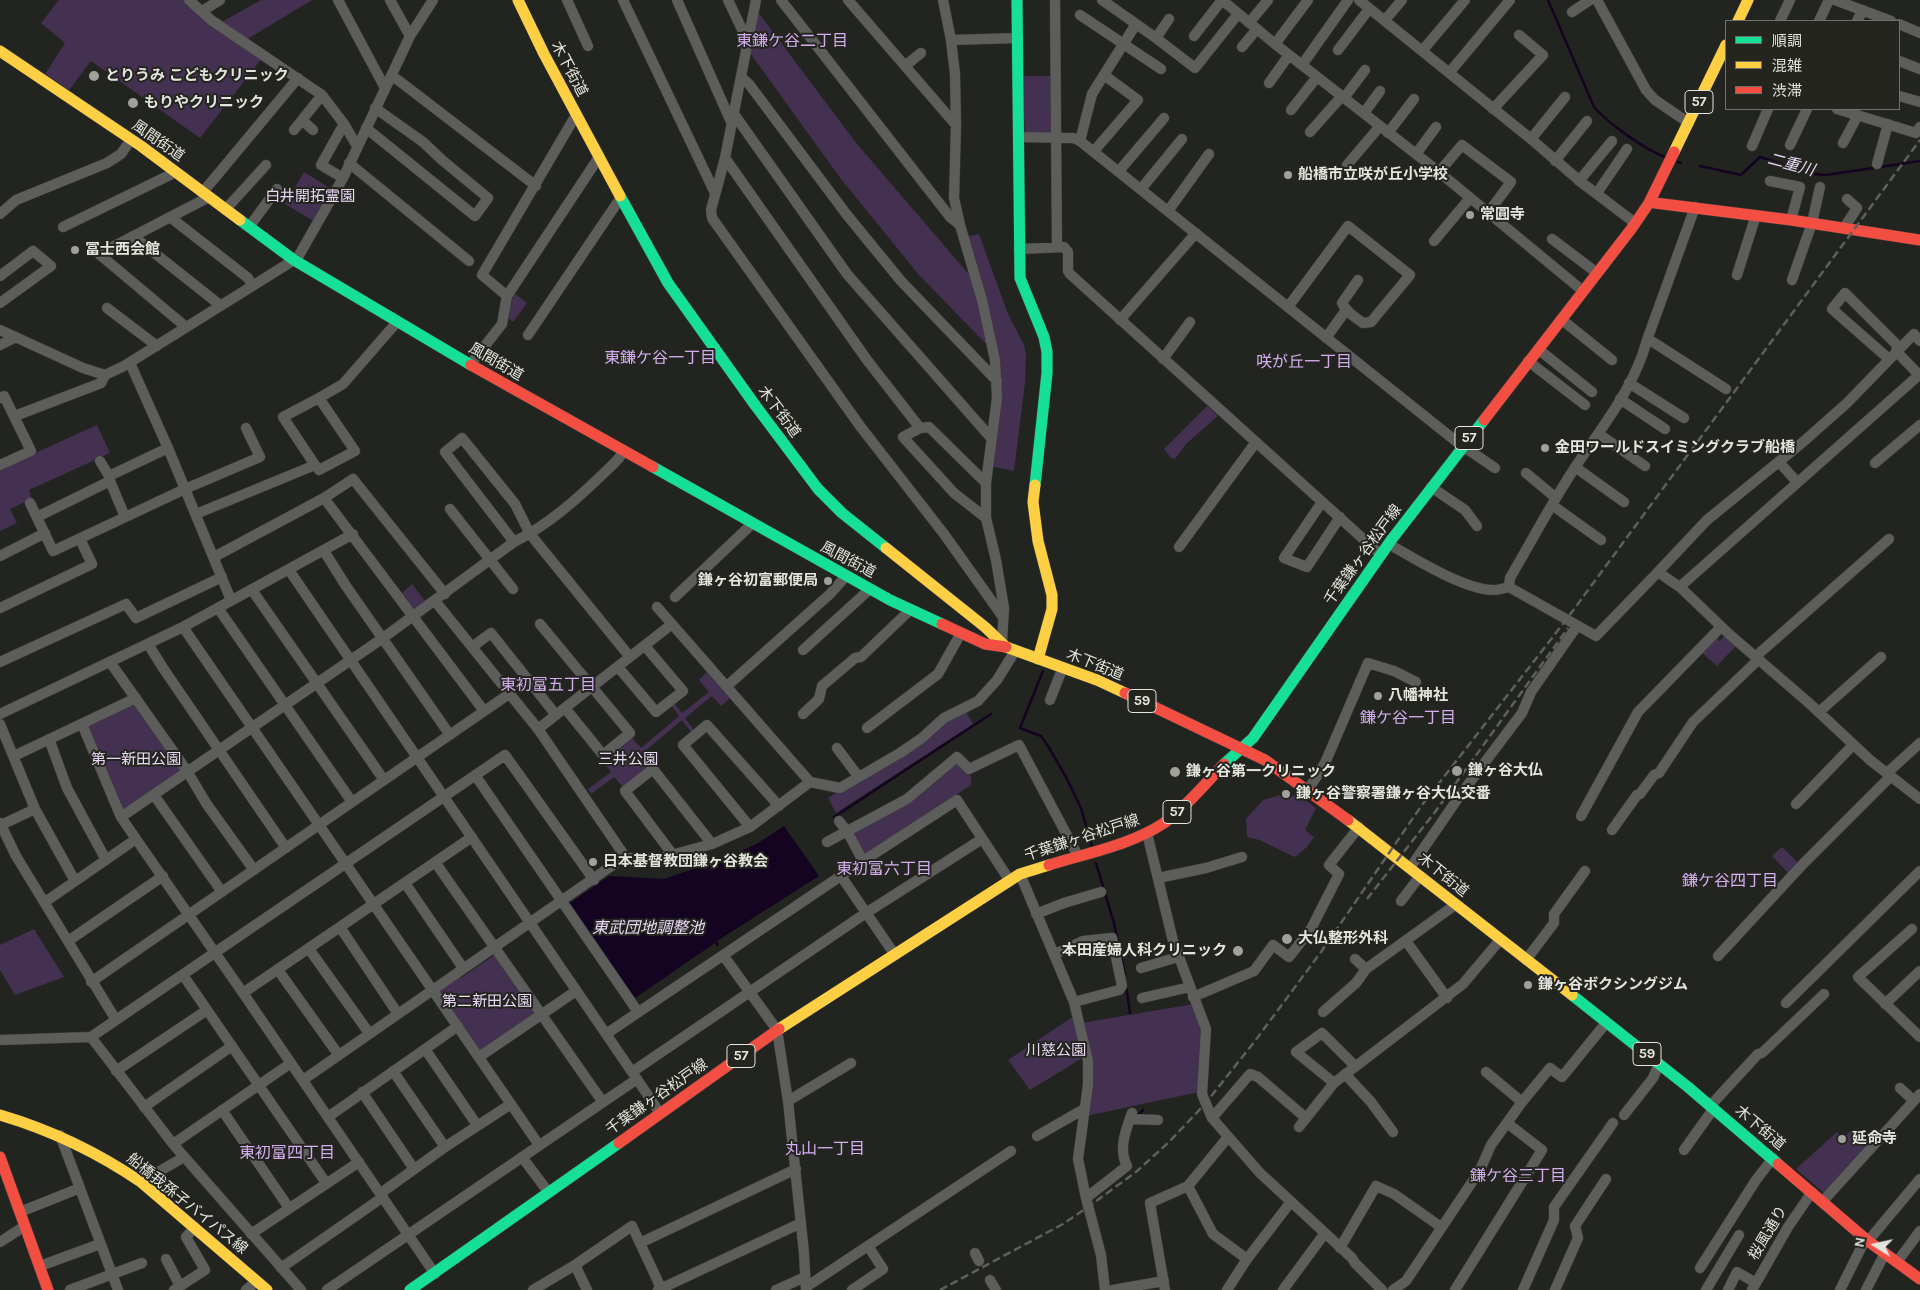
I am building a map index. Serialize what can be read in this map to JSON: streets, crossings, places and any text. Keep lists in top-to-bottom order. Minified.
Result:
{"streets":{"main road":["木下街道","57","風間街道","千葉鎌ヶ谷松戸線","59","船橋我孫子バイパス線"],"street":["桜風通り"]},"crossings":[["木下街道","風間街道"],["木下街道","千葉鎌ヶ谷松戸線"],["木下街道","桜風通り"]],"districts":["東鎌ケ谷二丁目","東鎌ケ谷一丁目","咲が丘一丁目","東初富五丁目","鎌ケ谷一丁目","東初富六丁目","鎌ケ谷四丁目","丸山一丁目","東初富四丁目","鎌ケ谷三丁目"],"water":["二重川","東武団地調整池"],"parks":["白井開拓霊園","第一新田公園","三井公園","第二新田公園","川慈公園"],"places":["とりうみ こどもクリニック","もりやクリニック","船橋市立咲が丘小学校","常圓寺","冨士西会館","金田ワールドスイミングクラブ船橋","鎌ヶ谷初富郵便局","八幡神社","鎌ヶ谷大仏","鎌ヶ谷第一クリニック","鎌ヶ谷警察署鎌ヶ谷大仏交番","日本基督教団鎌ヶ谷教会","大仏整形外科","本田産婦人科クリニック","鎌ヶ谷ボクシングジム","延命寺"],"legend":["順調","混雑","渋滞"],"north":"left"}
